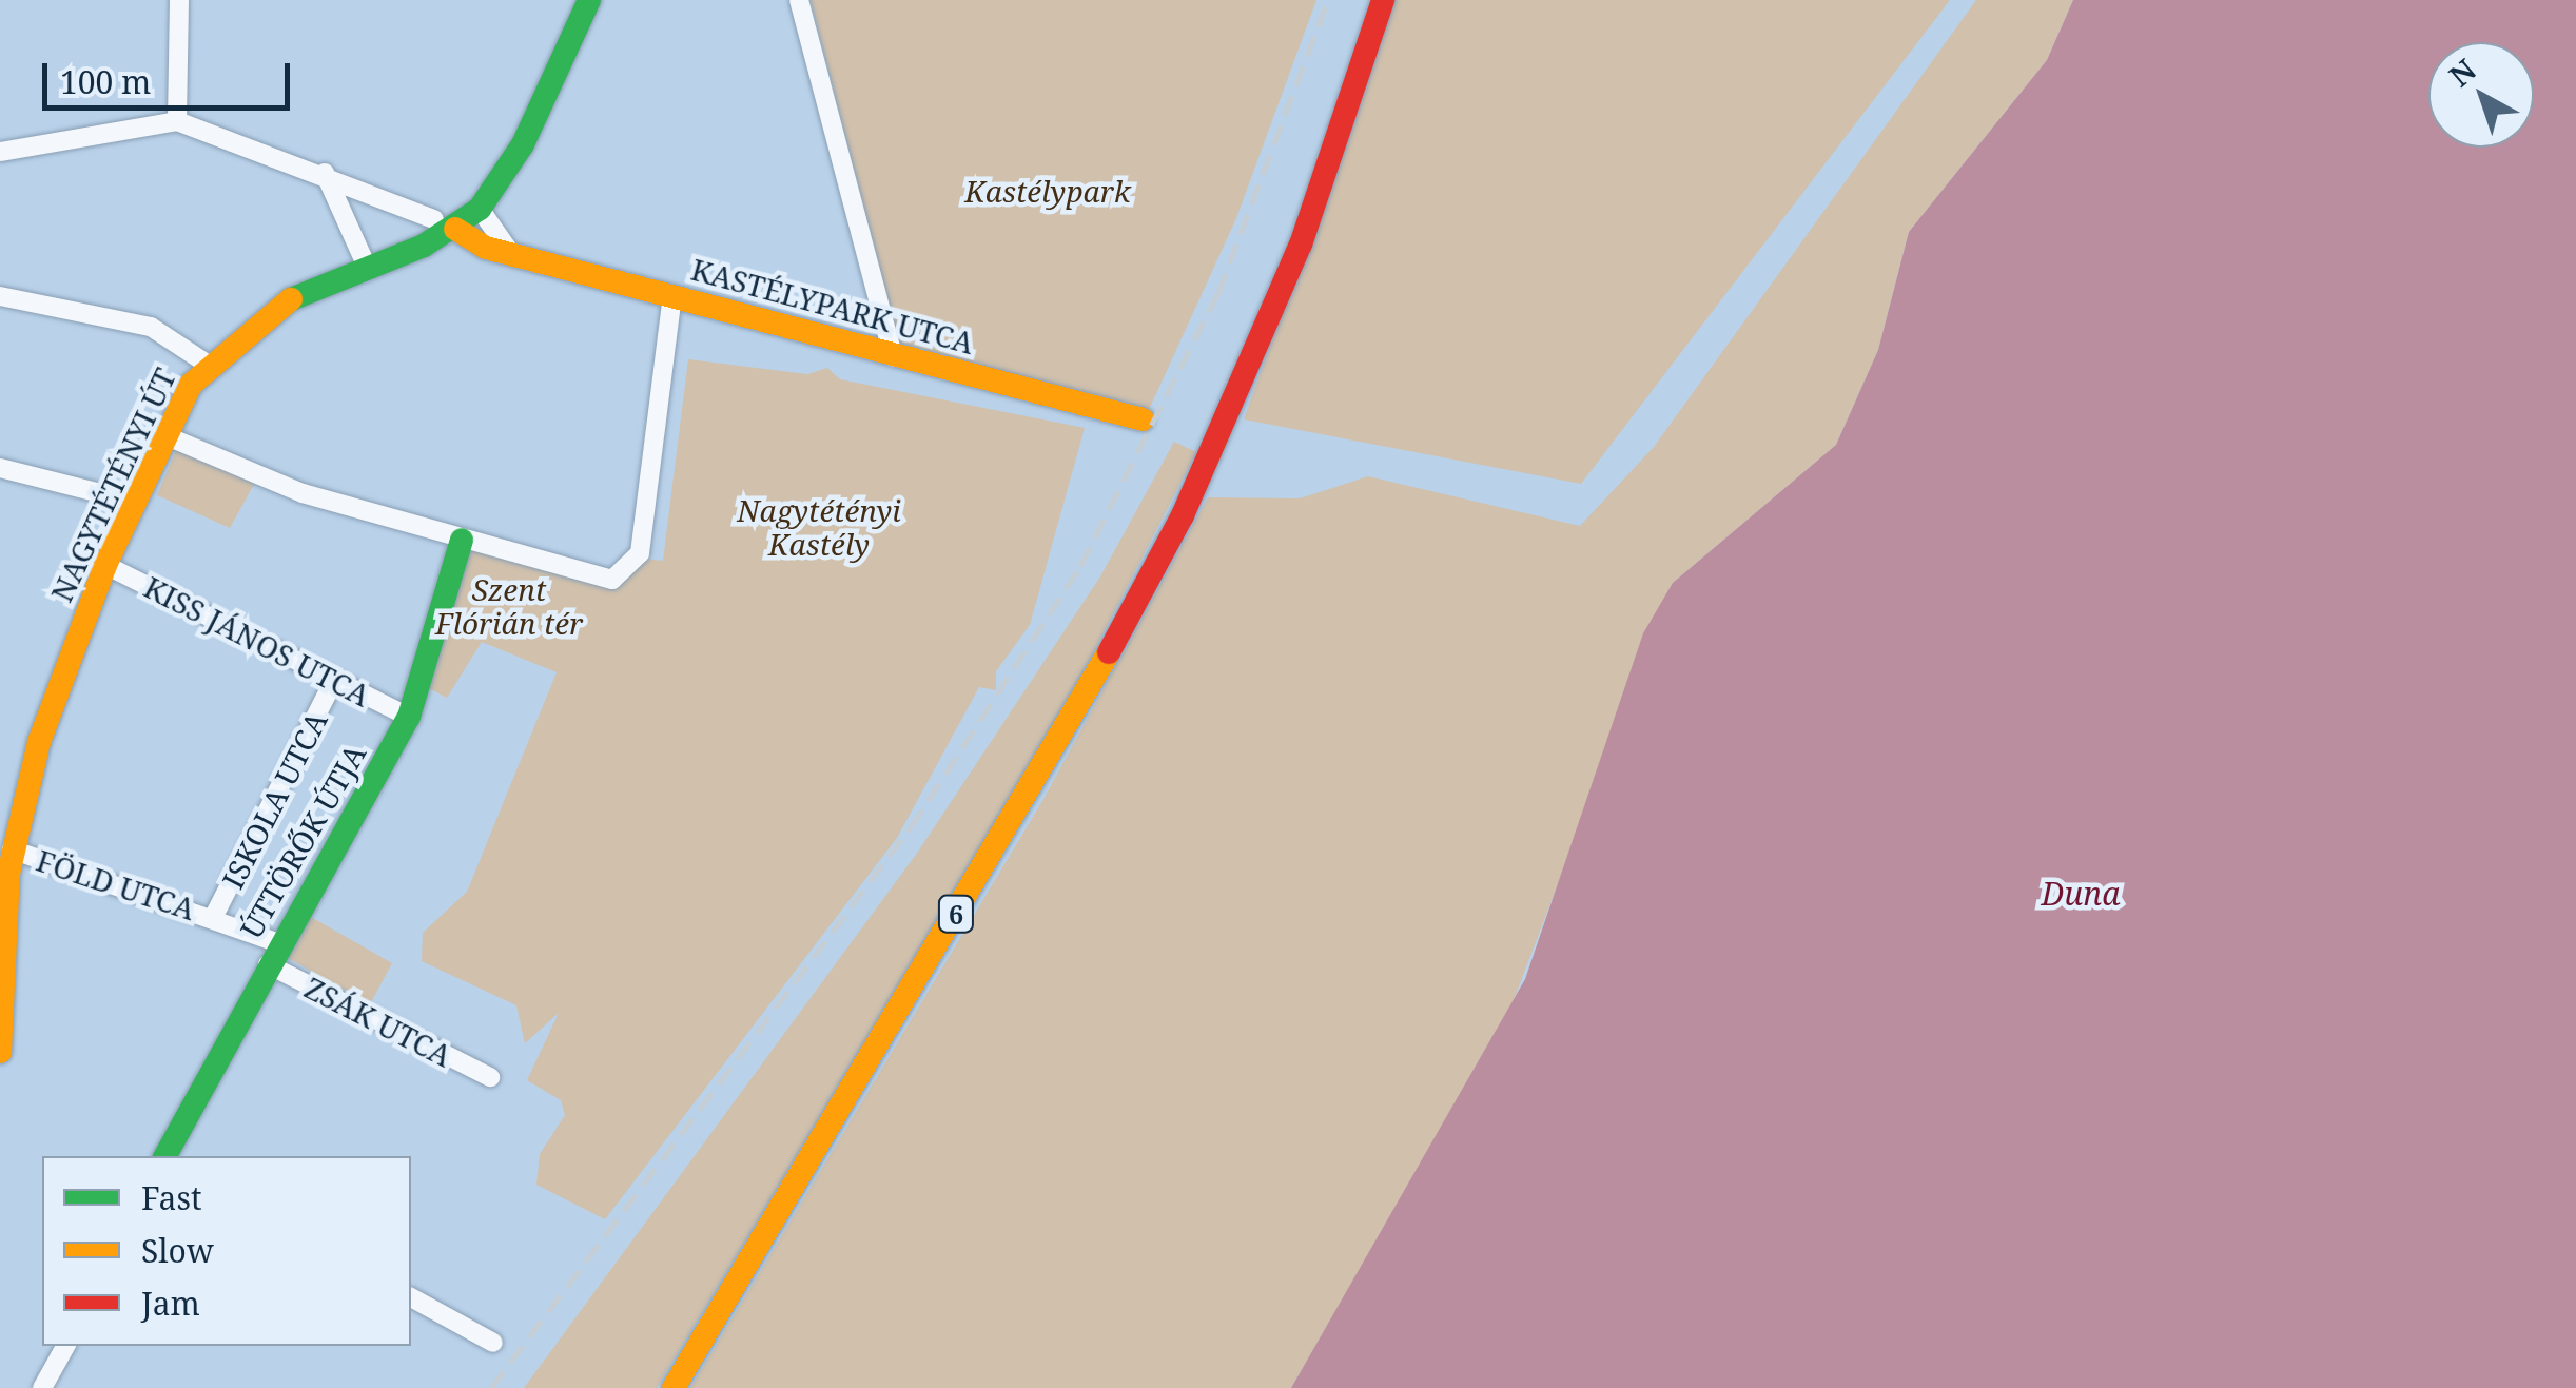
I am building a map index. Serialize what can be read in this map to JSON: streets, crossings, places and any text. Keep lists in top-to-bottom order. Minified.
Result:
{"streets":{"main road":["KASTÉLYPARK UTCA","NAGYTÉTÉNYI ÚT","ÚTTÖRŐK ÚTJA","6"],"street":["KISS JÁNOS UTCA","ISKOLA UTCA","FÖLD UTCA","ZSÁK UTCA"]},"crossings":[["KASTÉLYPARK UTCA","NAGYTÉTÉNYI ÚT"],["NAGYTÉTÉNYI ÚT","KISS JÁNOS UTCA"],["NAGYTÉTÉNYI ÚT","FÖLD UTCA"],["KISS JÁNOS UTCA","ISKOLA UTCA"],["KISS JÁNOS UTCA","ÚTTÖRŐK ÚTJA"],["ISKOLA UTCA","FÖLD UTCA"],["ÚTTÖRŐK ÚTJA","FÖLD UTCA"],["ÚTTÖRŐK ÚTJA","ZSÁK UTCA"],["FÖLD UTCA","ZSÁK UTCA"]],"water":["Duna"],"parks":["Kastélypark","Nagytétényi Kastély","Szent Flórián tér"],"legend":["Fast","Slow","Jam"],"scale_bar":"100 m","north":"top left"}
